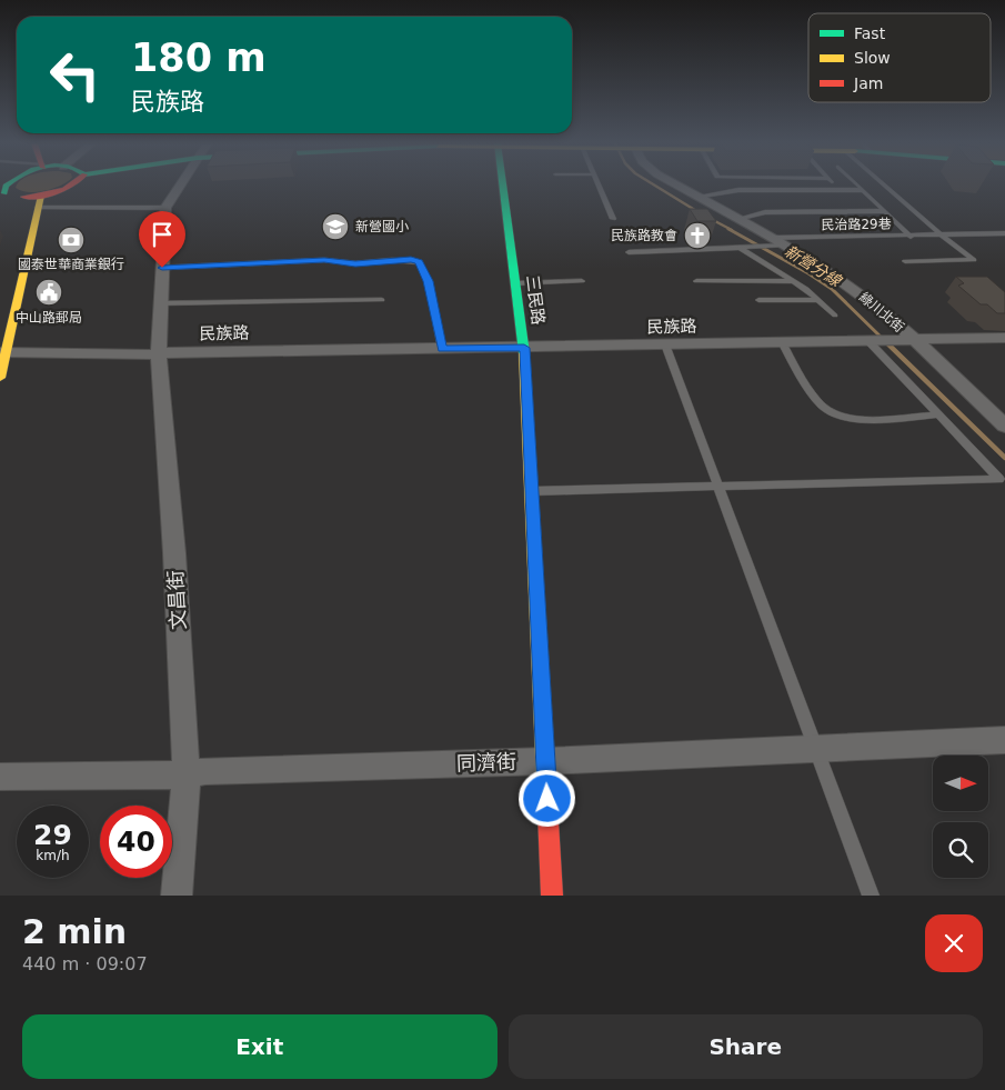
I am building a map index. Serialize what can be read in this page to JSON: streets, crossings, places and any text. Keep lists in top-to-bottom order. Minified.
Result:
{"streets":{"street":["三民路","綠川北街","民族路","文昌街","同濟街"],"lane":["民治路29巷"]},"crossings":[["民治路29巷","綠川北街"],["三民路","民族路"],["三民路","同濟街"],["民族路","文昌街"],["文昌街","同濟街"]],"water":["新營分線"],"places":{"school or university":["新營國小"],"church":["民族路教會"],"bank":["國泰世華商業銀行"],"public building":["中山路郵局"]},"legend":["Fast","Slow","Jam"],"north":"right","page":{"turn":["180 m","民族路"],"speed":"29 km/h","limit":"40","heading":["2 min","440 m · 09:07"],"buttons":["Exit","Share"]}}
